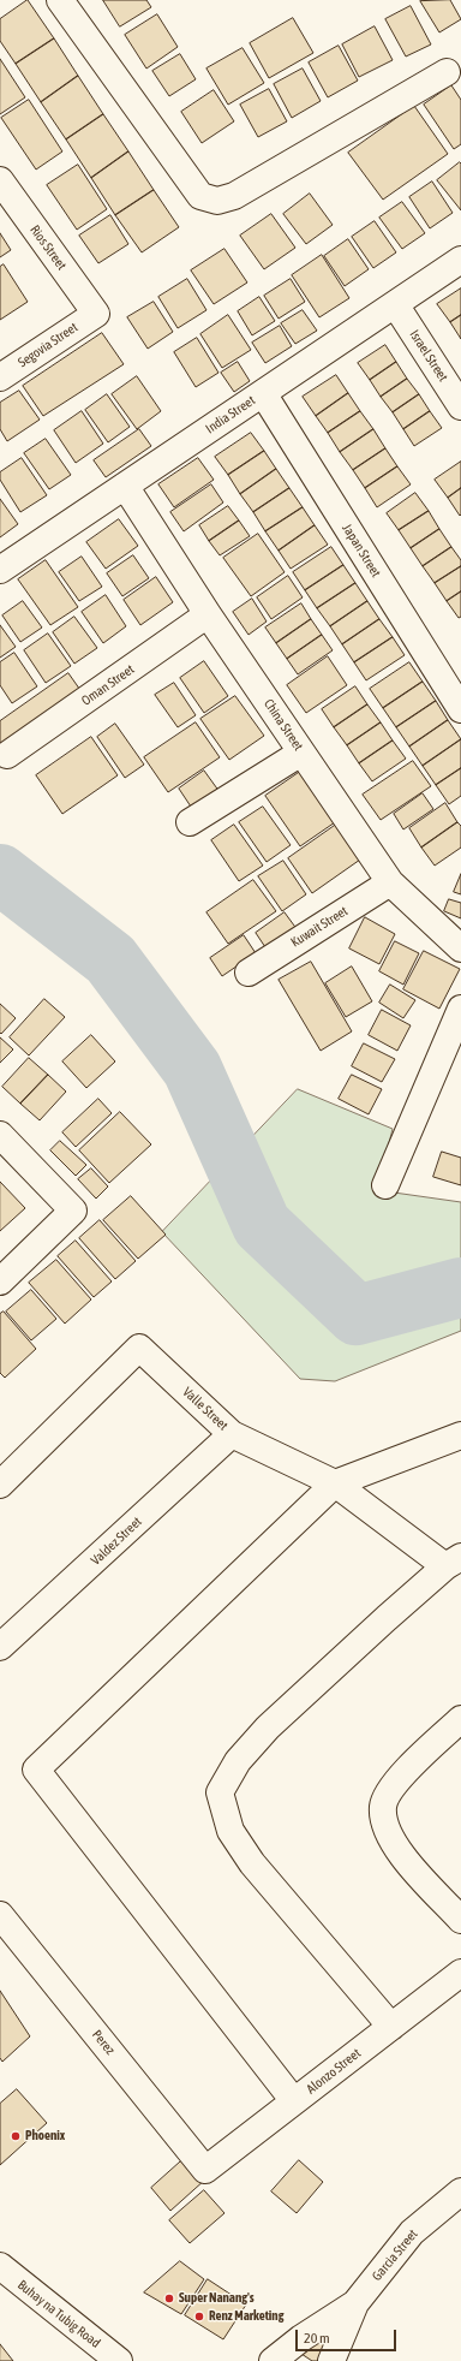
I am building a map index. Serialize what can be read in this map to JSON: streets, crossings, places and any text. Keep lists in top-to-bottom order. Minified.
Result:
{"streets":{"street":["Rios Street","Segovia Street","Israel Street","India Street","Japan Street","Oman Street","China Street","Kuwait Street","Valle Street","Valdez Street","Perez","Alonzo Street","Garcia Street","Buhay na Tubig Road"]},"crossings":[["Rios Street","Segovia Street"],["Israel Street","India Street"],["India Street","Japan Street"],["India Street","China Street"],["Oman Street","China Street"],["China Street","Kuwait Street"],["Valle Street","Valdez Street"],["Perez","Alonzo Street"]],"places":["Phoenix","Super Nanang's","Renz Marketing"],"scale_bar":"20 m"}
